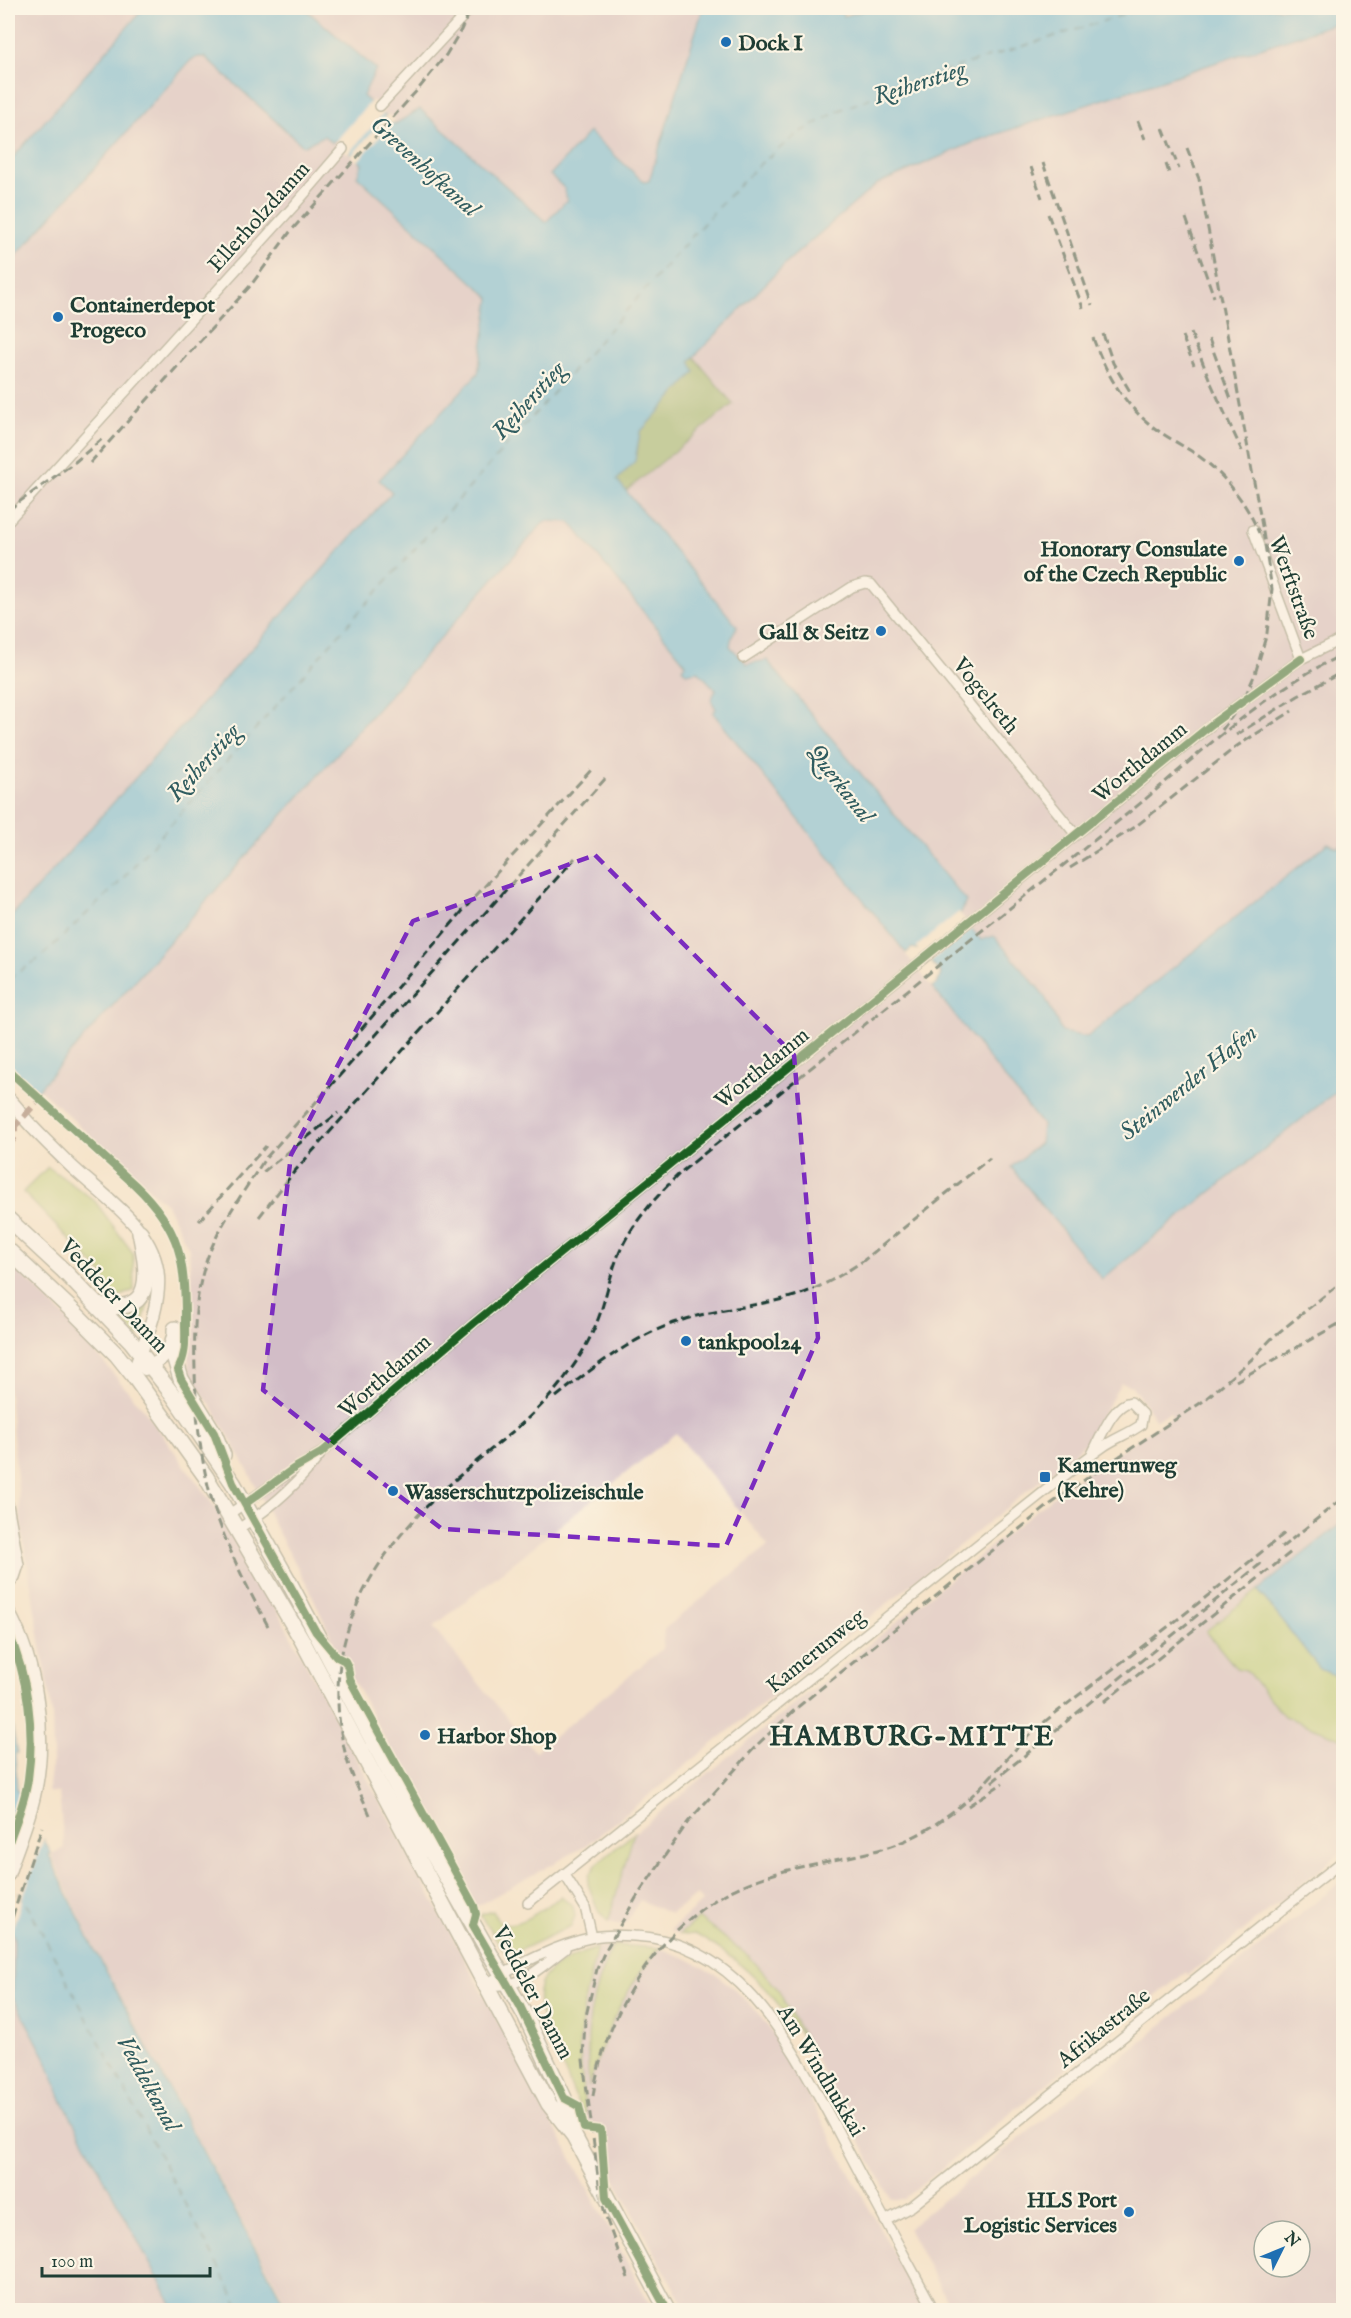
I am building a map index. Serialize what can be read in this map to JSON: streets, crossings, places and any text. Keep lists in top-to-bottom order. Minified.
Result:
{"streets":{"main road":["Veddeler Damm"],"street":["Ellerholzdamm","Werftstraße","Vogelreth","Worthdamm","Kamerunweg","Afrikastraße","Am Windhukkai"]},"crossings":[["Werftstraße","Worthdamm"],["Vogelreth","Worthdamm"],["Worthdamm","Veddeler Damm"],["Veddeler Damm","Am Windhukkai"],["Afrikastraße","Am Windhukkai"]],"districts":["HAMBURG-MITTE"],"water":["Reiherstieg","Grevenhofkanal","Querkanal","Steinwerder Hafen","Veddelkanal"],"places":{"other":["Dock I","Containerdepot Progeco","Honorary Consulate of the Czech Republic","Gall & Seitz","tankpool24","Wasserschutzpolizeischule","Harbor Shop","HLS Port Logistic Services"],"transit":["Kamerunweg (Kehre)"]},"scale_bar":"100 m","north":"top right"}
